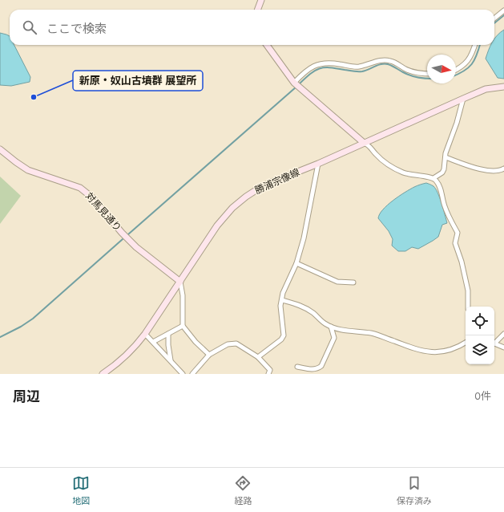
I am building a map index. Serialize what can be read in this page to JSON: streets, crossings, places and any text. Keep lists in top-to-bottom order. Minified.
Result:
{"streets":{"main road":["勝浦宗像線","対馬見通り"]},"crossings":[["勝浦宗像線","対馬見通り"]],"places":["新原・奴山古墳群 展望所"],"north":"right","page":{"search":"ここで検索","heading":["周辺","0件"],"nav":["地図","経路","保存済み"]}}
